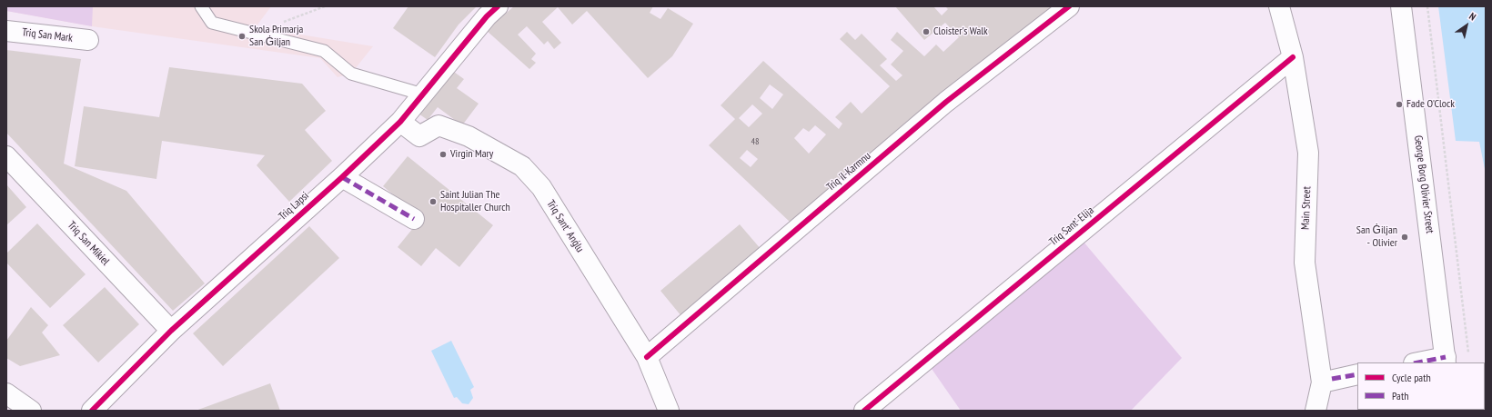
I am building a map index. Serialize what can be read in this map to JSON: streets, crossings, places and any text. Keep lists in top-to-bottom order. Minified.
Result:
{"streets":{"street":["Triq San Mark","Triq il-Karmnu","George Borg Olivier Street","Triq Lapsi","Main Street","Triq Sant' Anǵlu","Triq Sant' Elija","Triq San Mikiel"]},"crossings":[["Triq il-Karmnu","Triq Sant' Anǵlu"],["Triq Lapsi","Triq Sant' Anǵlu"],["Triq Lapsi","Triq San Mikiel"],["Main Street","Triq Sant' Elija"]],"places":["Cloister's Walk","Skola Primarja San Ġiljan","Fade O'Clock","Virgin Mary","Saint Julian The Hospitaller Church","San Ġiljan - Olivier"],"house_numbers":["48"],"legend":["Cycle path","Path"],"north":"top right"}
